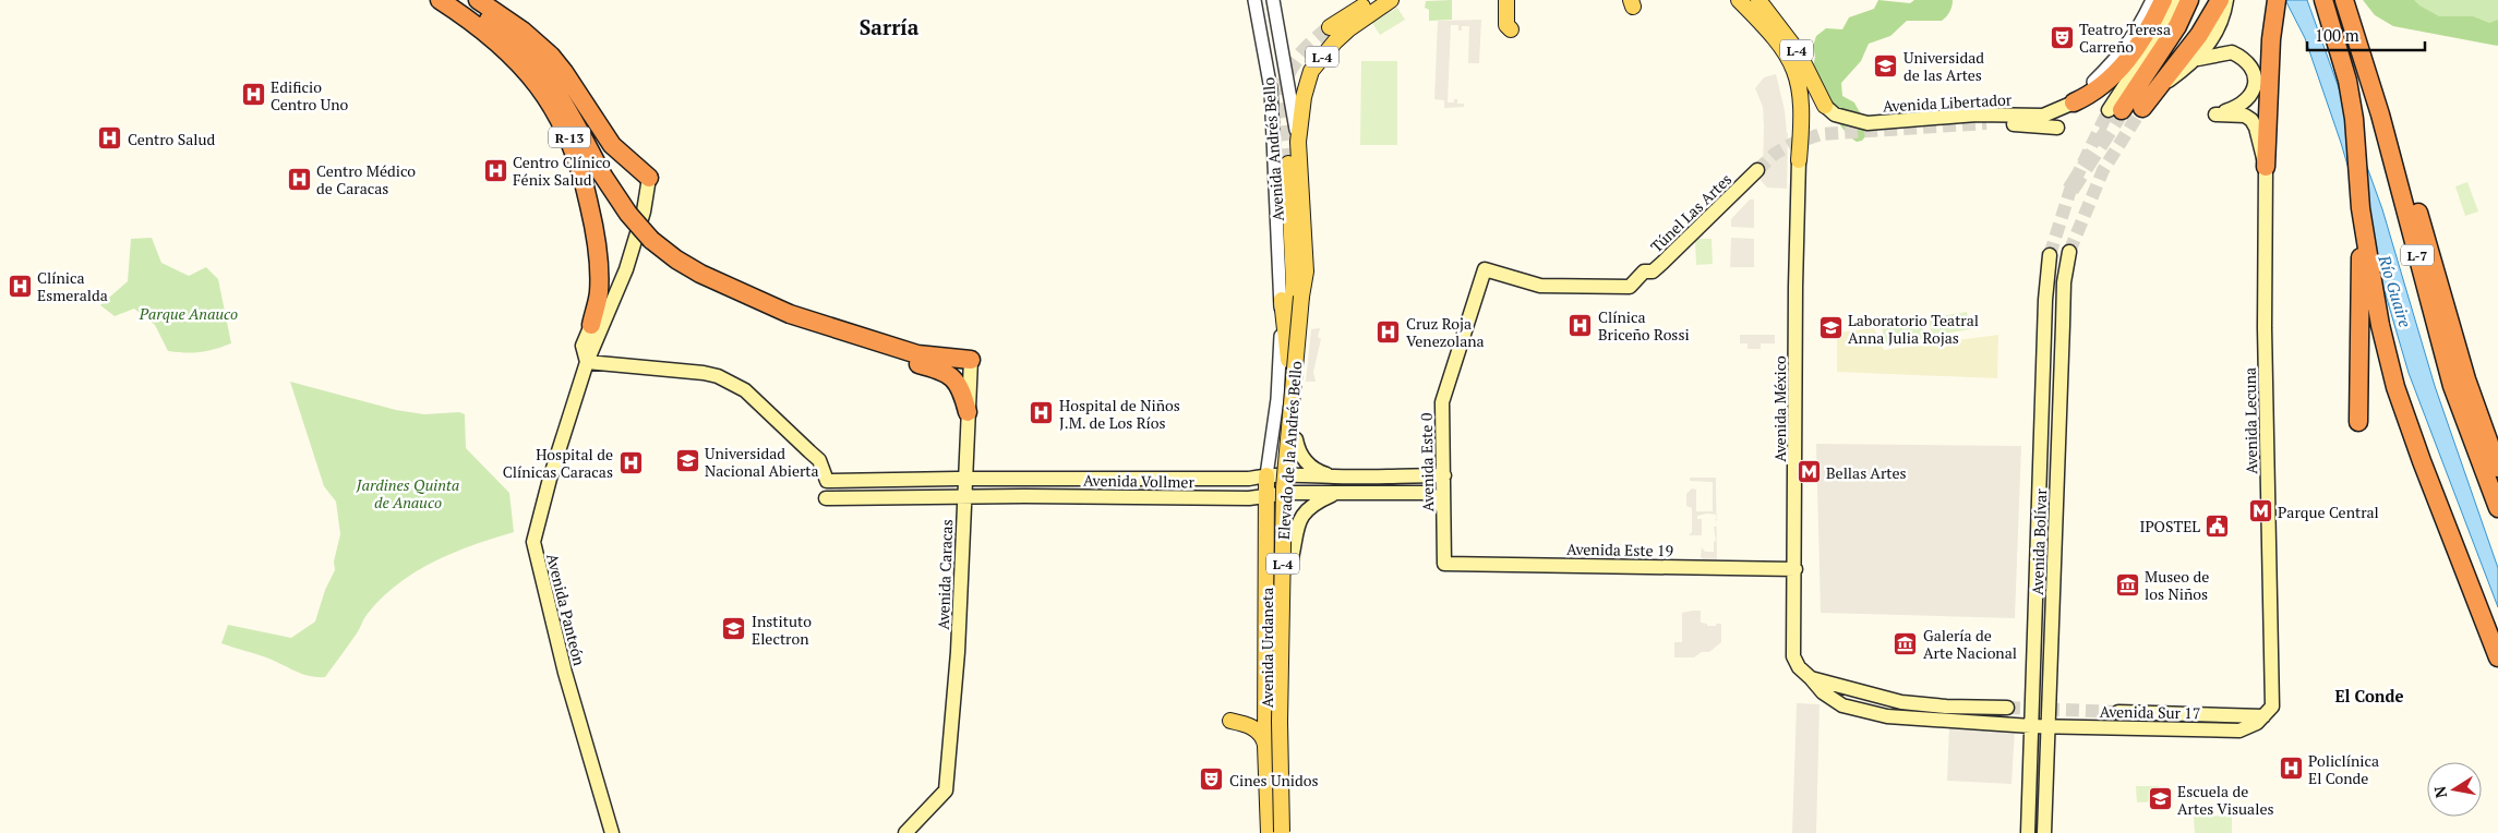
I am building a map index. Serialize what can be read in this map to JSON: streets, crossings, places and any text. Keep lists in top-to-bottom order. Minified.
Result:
{"streets":{"highway":["R-13","L-7"],"main road":["L-4","Avenida Libertador","Avenida Andrés Bello","Túnel Las Artes","Avenida México","Avenida Lecuna","Elevado de la Andrés Bello","Avenida Este 0","Avenida Vollmer","Avenida Bolívar","Avenida Este 19","Avenida Caracas","Avenida Panteón","Avenida Urdaneta","Avenida Sur 17"]},"crossings":[["L-4","Avenida Libertador"],["L-4","Avenida Andrés Bello"],["L-4","Elevado de la Andrés Bello"],["L-4","Avenida Urdaneta"],["R-13","Avenida Vollmer"],["R-13","Avenida Caracas"],["R-13","Avenida Panteón"],["Avenida Andrés Bello","Elevado de la Andrés Bello"],["Avenida Andrés Bello","Avenida Urdaneta"],["Túnel Las Artes","Avenida Este 0"],["Avenida México","Avenida Este 19"],["Avenida México","Avenida Sur 17"],["Avenida Lecuna","Avenida Sur 17"],["Elevado de la Andrés Bello","Avenida Urdaneta"],["Avenida Este 0","Avenida Vollmer"],["Avenida Este 0","Avenida Este 19"],["Avenida Vollmer","Avenida Caracas"],["Avenida Vollmer","Avenida Panteón"],["Avenida Vollmer","Avenida Urdaneta"],["Avenida Bolívar","Avenida Sur 17"]],"districts":["Sarría","El Conde"],"water":["Río Guaire"],"parks":["Parque Anauco","Jardines Quinta de Anauco"],"places":{"theatre":["Teatro Teresa Carreño","Cines Unidos"],"school or university":["Universidad de las Artes","Laboratorio Teatral Anna Julia Rojas","Universidad Nacional Abierta","Instituto Electron","Escuela de Artes Visuales"],"hospital":["Edificio Centro Uno","Centro Salud","Centro Clínico Fénix Salud","Centro Médico de Caracas","Clínica Esmeralda","Clínica Briceño Rossi","Cruz Roja Venezolana","Hospital de Niños J.M. de Los Ríos","Hospital de Clínicas Caracas","Policlínica El Conde"],"metro station":["Bellas Artes","Parque Central"],"public building":["IPOSTEL"],"museum":["Museo de los Niños","Galería de Arte Nacional"]},"scale_bar":"100 m","north":"left"}
